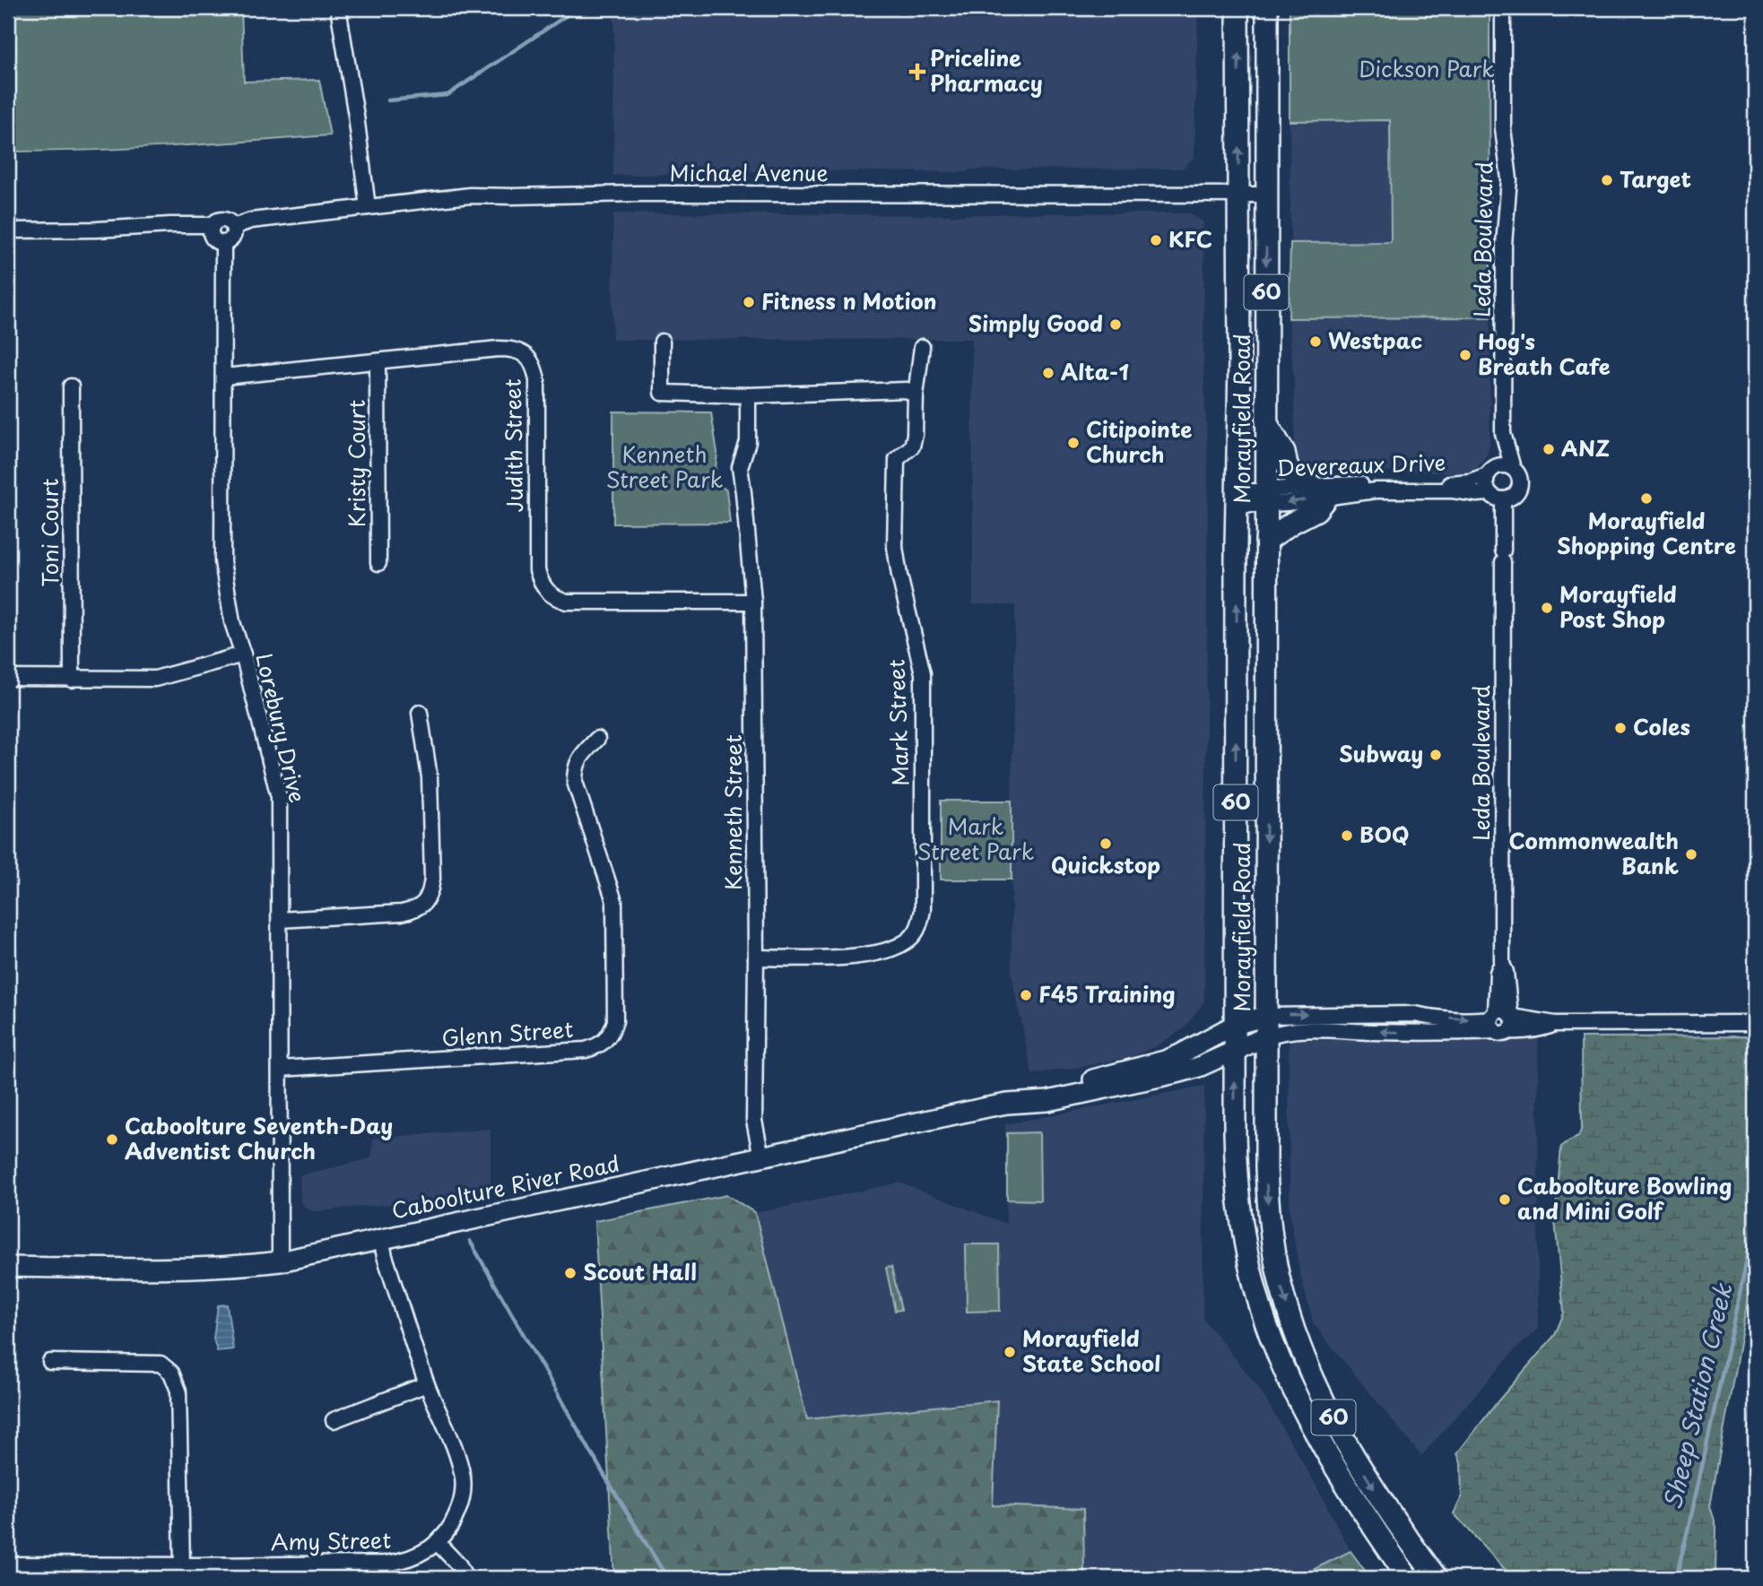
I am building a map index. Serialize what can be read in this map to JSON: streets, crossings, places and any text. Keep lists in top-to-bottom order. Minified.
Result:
{"streets":{"main road":["60","Morayfield Road","Caboolture River Road"],"street":["Michael Avenue","Leda Boulevard","Judith Street","Kristy Court","Devereaux Drive","Toni Court","Mark Street","Lorebury Drive","Kenneth Street","Glenn Street","Amy Street"]},"crossings":[["Michael Avenue","Morayfield Road"],["Michael Avenue","Lorebury Drive"],["Leda Boulevard","Devereaux Drive"],["Morayfield Road","Devereaux Drive"],["Morayfield Road","Caboolture River Road"],["Judith Street","Kristy Court"],["Judith Street","Lorebury Drive"],["Judith Street","Kenneth Street"],["Mark Street","Kenneth Street"],["Lorebury Drive","Glenn Street"],["Lorebury Drive","Caboolture River Road"],["Kenneth Street","Caboolture River Road"],["Caboolture River Road","Amy Street"]],"water":["Sheep Station Creek"],"parks":["Dickson Park","Kenneth Street Park","Mark Street Park"],"places":{"health":["Priceline Pharmacy"],"other":["Target","KFC","Fitness n Motion","Simply Good","Westpac","Hog's Breath Cafe","Alta-1","Citipointe Church","ANZ","Morayfield Shopping Centre","Morayfield Post Shop","Coles","Subway","BOQ","Quickstop","Commonwealth Bank","F45 Training","Caboolture Seventh-Day Adventist Church","Caboolture Bowling and Mini Golf","Scout Hall","Morayfield State School"]}}
